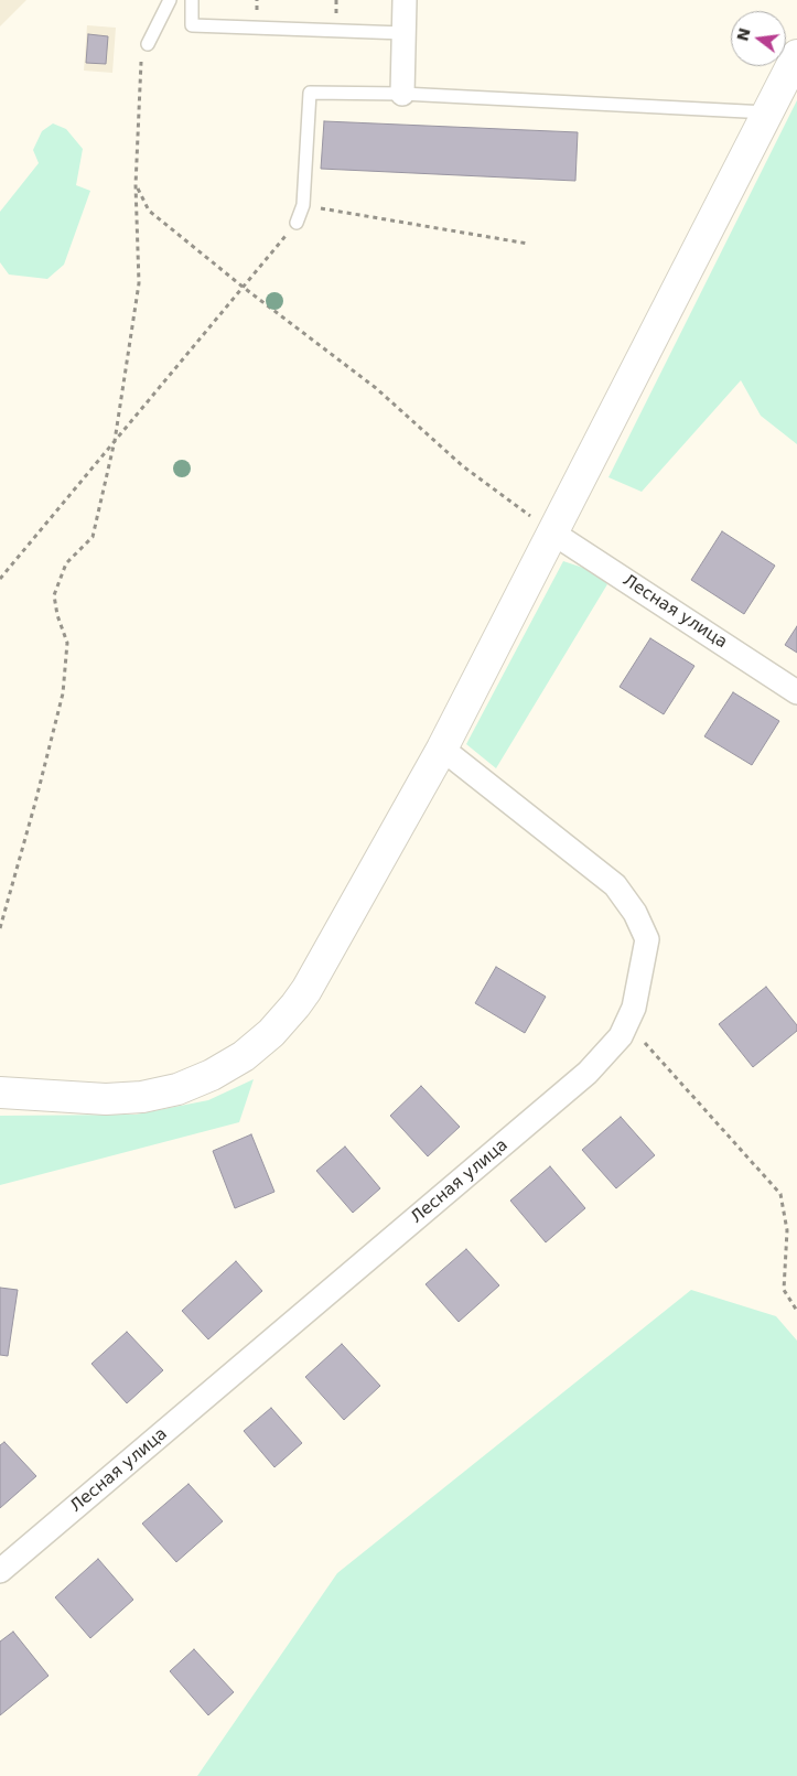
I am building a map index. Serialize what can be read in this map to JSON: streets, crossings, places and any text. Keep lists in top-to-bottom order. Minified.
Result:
{"streets":{"street":["Лесная улица"]},"north":"left"}
